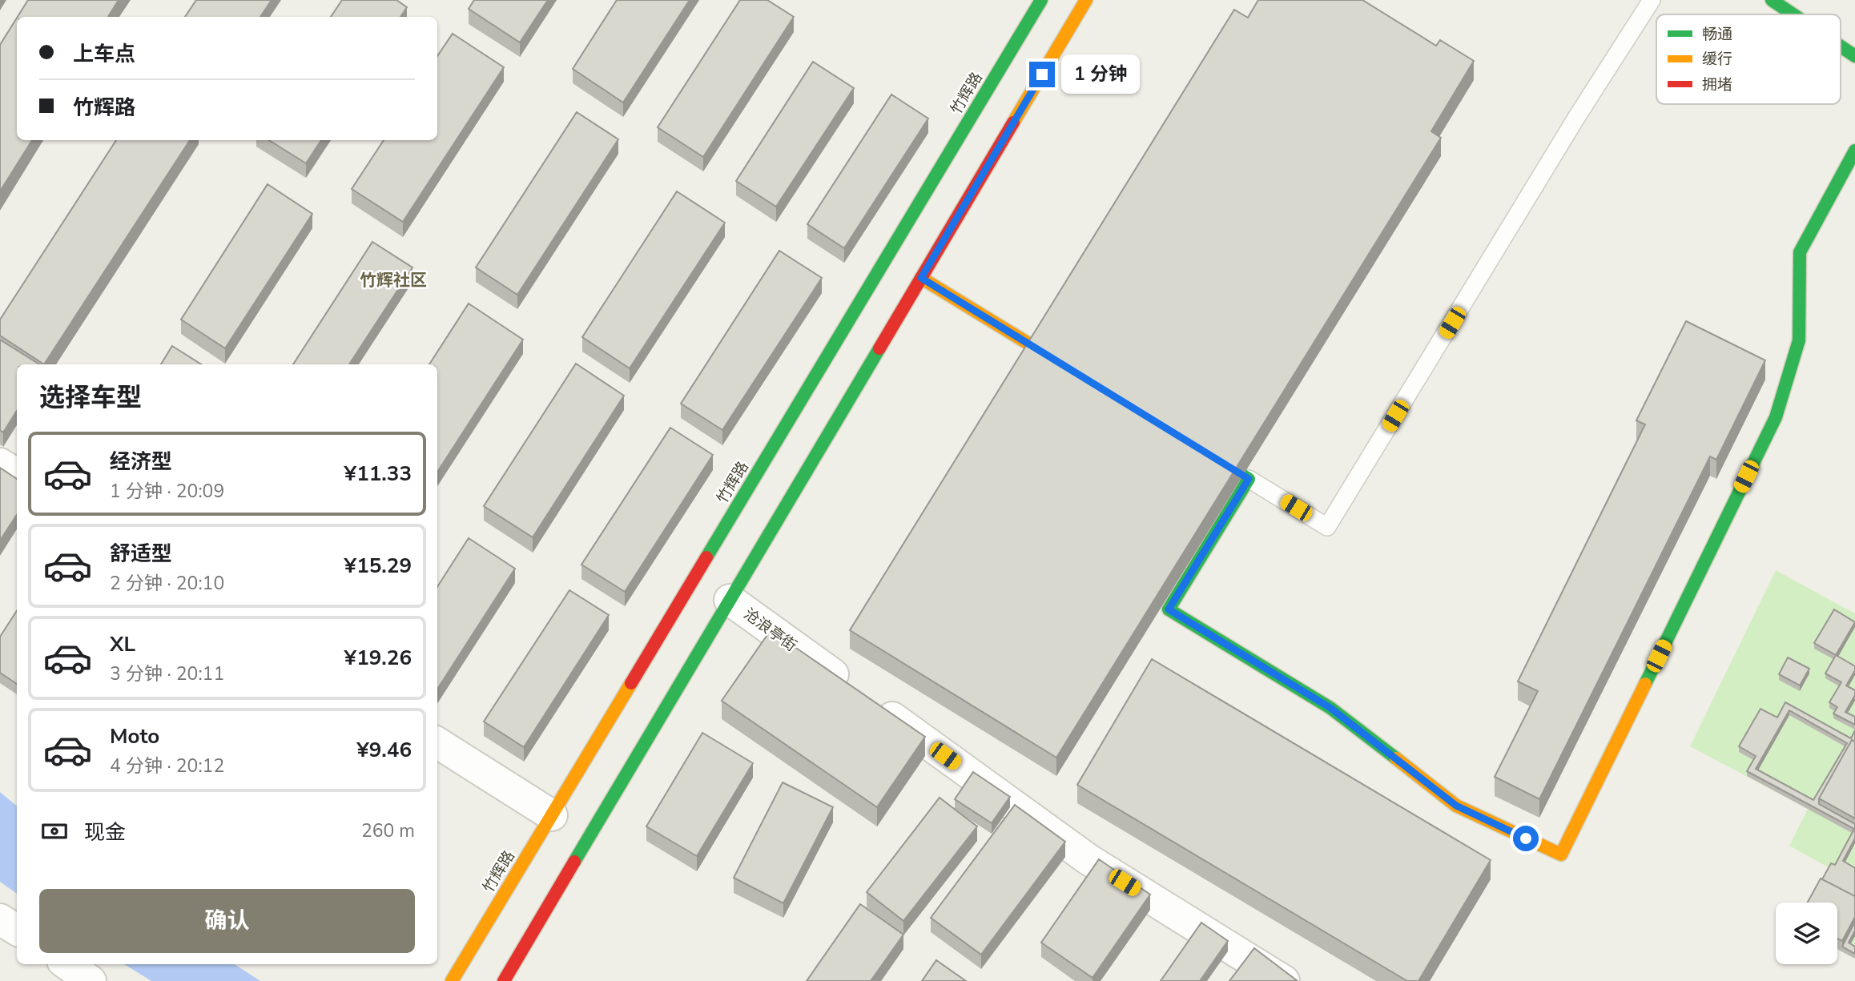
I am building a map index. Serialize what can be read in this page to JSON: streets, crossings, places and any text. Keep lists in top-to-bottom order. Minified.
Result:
{"streets":{"main road":["竹辉路"],"street":["沧浪亭街"]},"districts":["竹辉社区"],"legend":["畅通","缓行","拥堵"],"page":{"banner":["上车点","竹辉路"],"bubble":"1 分钟","heading":"选择车型","list":[{"name":"经济型","note":"1 分钟 · 20:09","value":"¥11.33"},{"name":"舒适型","note":"2 分钟 · 20:10","value":"¥15.29"},{"name":"XL","note":"3 分钟 · 20:11","value":"¥19.26"},{"name":"Moto","note":"4 分钟 · 20:12","value":"¥9.46"}],"pay":["现金","260 m"],"buttons":"确认"}}
